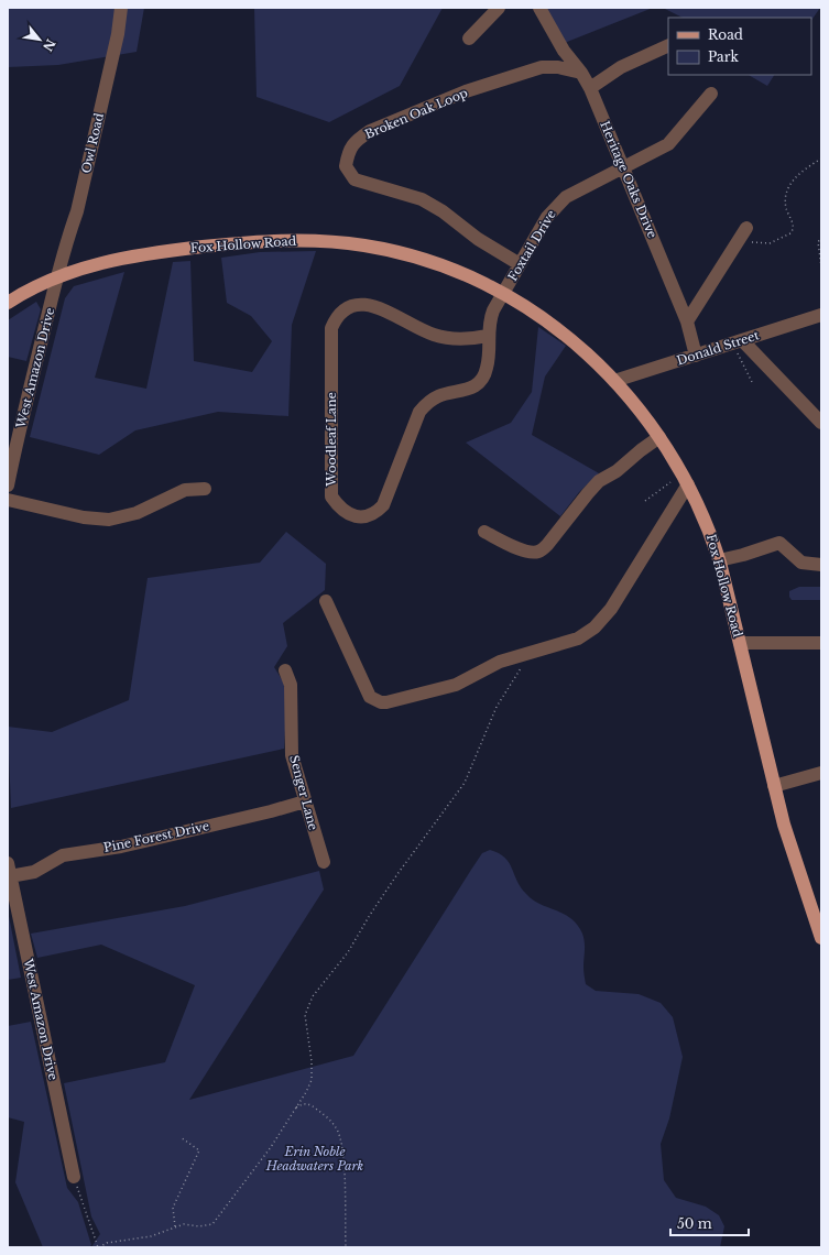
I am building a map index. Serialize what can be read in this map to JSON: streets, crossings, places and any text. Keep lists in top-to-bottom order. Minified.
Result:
{"streets":{"main road":["Fox Hollow Road"],"street":["Broken Oak Loop","Owl Road","Heritage Oaks Drive","Foxtail Drive","Donald Street","West Amazon Drive","Woodleaf Lane","Senger Lane","Pine Forest Drive"]},"crossings":[["Broken Oak Loop","Foxtail Drive"],["Owl Road","Fox Hollow Road"],["Owl Road","West Amazon Drive"],["Heritage Oaks Drive","Foxtail Drive"],["Heritage Oaks Drive","Donald Street"],["Fox Hollow Road","Foxtail Drive"],["Fox Hollow Road","Donald Street"],["Fox Hollow Road","West Amazon Drive"],["Fox Hollow Road","Woodleaf Lane"],["Foxtail Drive","Woodleaf Lane"],["West Amazon Drive","Pine Forest Drive"],["Senger Lane","Pine Forest Drive"]],"parks":["Erin Noble Headwaters Park"],"legend":["Road","Park"],"scale_bar":"50 m","north":"bottom right"}
